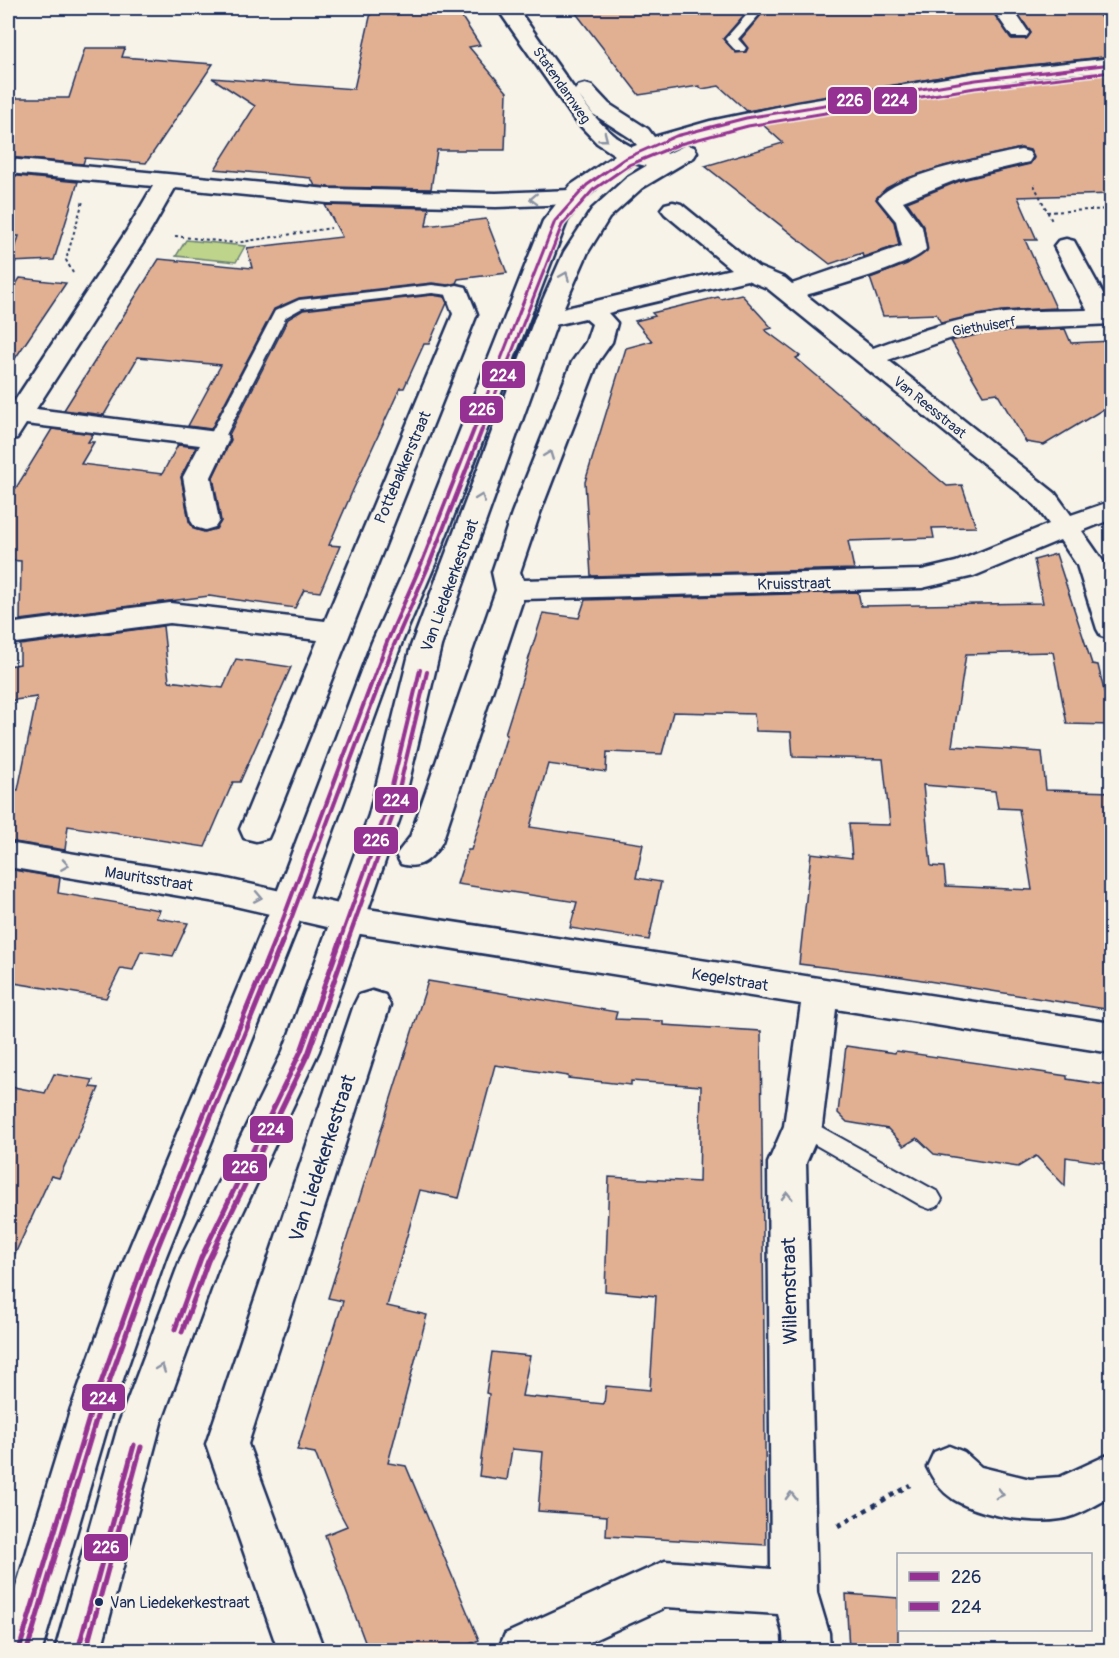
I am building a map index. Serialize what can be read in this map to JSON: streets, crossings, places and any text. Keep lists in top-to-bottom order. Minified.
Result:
{"streets":{"street":["Statendamweg","Giethuiserf","Van Reesstraat","Pottebakkerstraat","Kruisstraat","Van Liedekerkestraat","Mauritsstraat","Kegelstraat","Willemstraat"]},"crossings":[["Statendamweg","Van Liedekerkestraat"],["Giethuiserf","Van Reesstraat"],["Van Reesstraat","Kruisstraat"],["Van Liedekerkestraat","Mauritsstraat"],["Van Liedekerkestraat","Kegelstraat"],["Mauritsstraat","Kegelstraat"],["Kegelstraat","Willemstraat"]],"one_way":["Willemstraat"],"places":["Van Liedekerkestraat"],"lines":["transit line 226","transit line 224"],"legend":["226","224"]}
